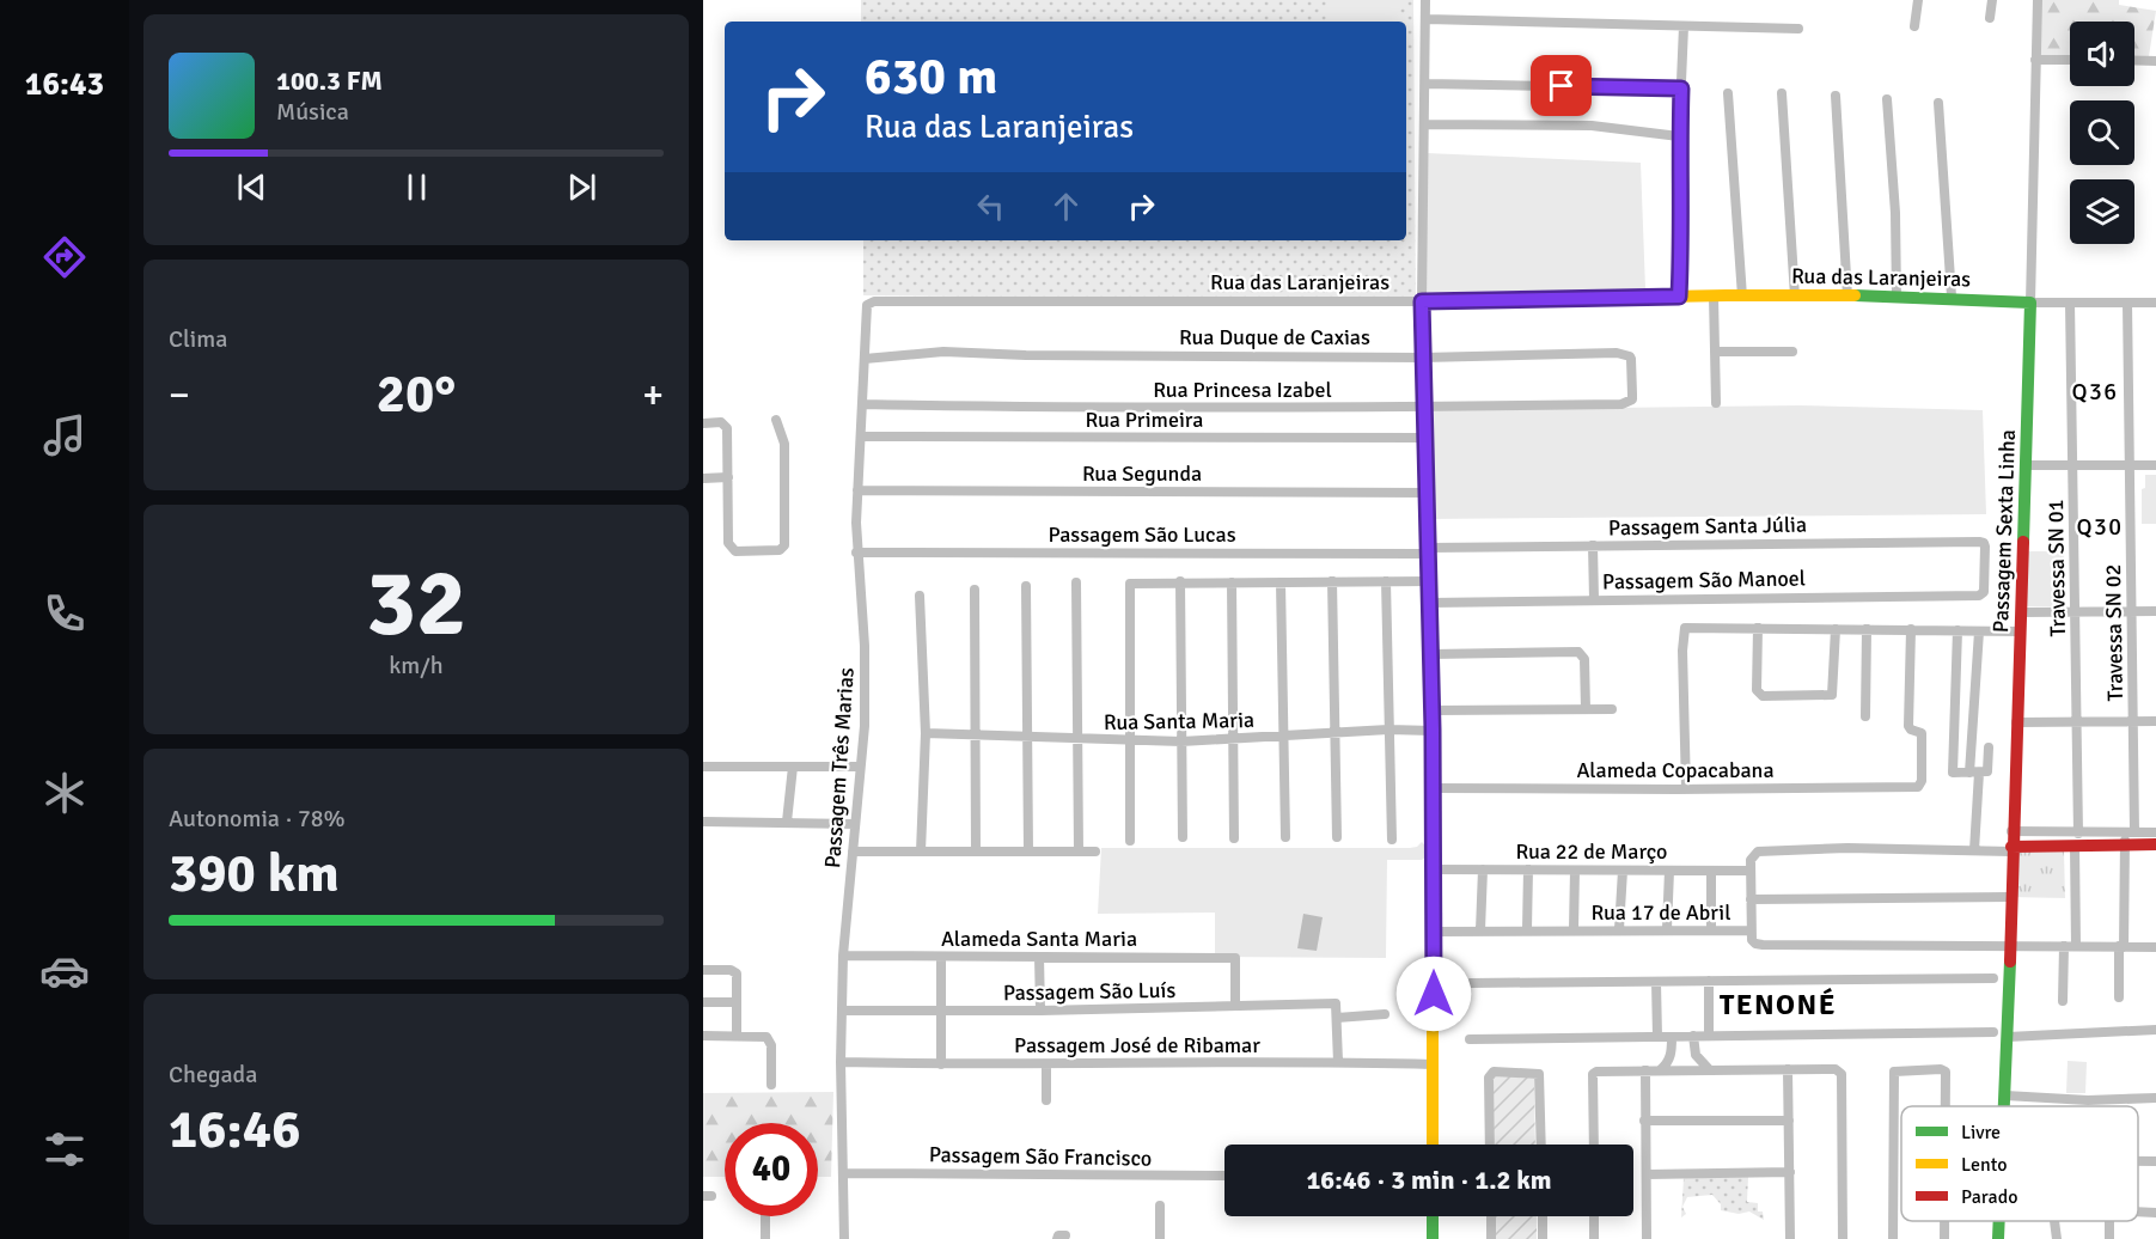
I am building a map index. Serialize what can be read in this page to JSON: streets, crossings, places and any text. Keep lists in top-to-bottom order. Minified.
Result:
{"streets":{"street":["Rua das Laranjeiras","Rua Duque de Caxias","Rua Princesa Izabel","Rua Primeira","Rua Segunda","Passagem Santa Júlia","Passagem Sexta Linha","Passagem São Lucas","Travessa SN 01","Passagem São Manoel","Travessa SN 02","Rua Santa Maria","Passagem Três Marias","Alameda Copacabana","Rua 22 de Março","Rua 17 de Abril","Alameda Santa Maria","Passagem São Luís","Passagem José de Ribamar","Passagem São Francisco"]},"crossings":[["Rua das Laranjeiras","Passagem Sexta Linha"],["Rua das Laranjeiras","Passagem Três Marias"],["Rua Duque de Caxias","Rua Princesa Izabel"],["Rua Duque de Caxias","Passagem Três Marias"],["Rua Princesa Izabel","Passagem Três Marias"],["Rua Primeira","Passagem Três Marias"],["Rua Segunda","Passagem Três Marias"],["Passagem Santa Júlia","Passagem São Lucas"],["Passagem Santa Júlia","Passagem São Manoel"],["Passagem Sexta Linha","Rua 17 de Abril"],["Passagem São Lucas","Passagem Três Marias"],["Passagem Três Marias","Alameda Santa Maria"],["Passagem Três Marias","Passagem São Luís"],["Passagem Três Marias","Passagem José de Ribamar"],["Passagem Três Marias","Passagem São Francisco"],["Alameda Santa Maria","Passagem São Luís"]],"districts":["Q36","Q30","TENONÉ"],"legend":["Livre","Lento","Parado"],"page":{"tabs":"16:43","turn":["630 m","Rua das Laranjeiras"],"song":["100.3 FM","Música"],"tile":["Clima",["32","km/h"],["Autonomia · 78%","390 km"],["Chegada","16:46"]],"heat":["−","20°","+"],"limit":"40","trip":"16:46 · 3 min · 1.2 km"}}
